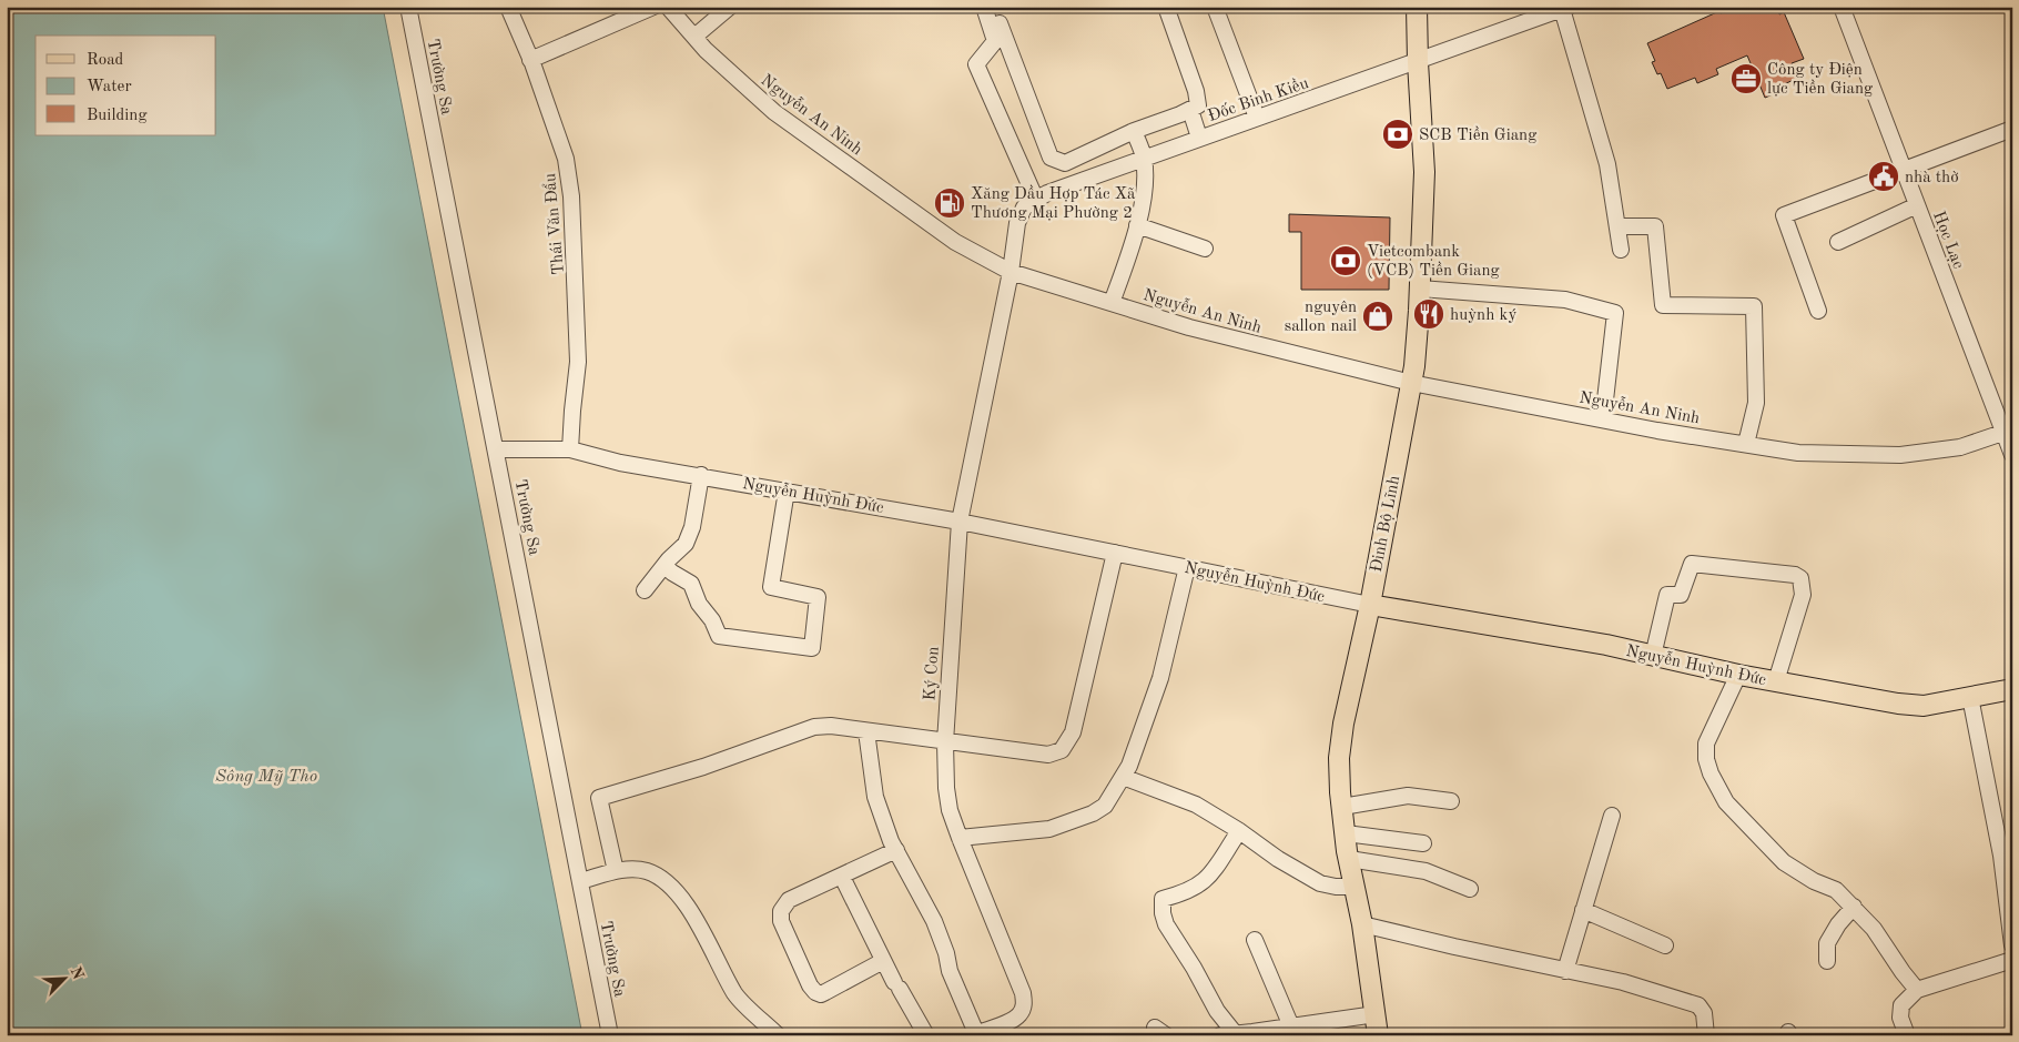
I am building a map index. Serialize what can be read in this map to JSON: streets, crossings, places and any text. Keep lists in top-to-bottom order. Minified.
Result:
{"streets":{"main road":["Nguyễn Huỳnh Đức","Đinh Bộ Lĩnh"],"street":["Trường Sa","Đốc Binh Kiều","Nguyễn An Ninh","Thái Văn Đẩu","Học Lạc","Ký Con"]},"crossings":[["Trường Sa","Nguyễn Huỳnh Đức"],["Đốc Binh Kiều","Nguyễn An Ninh"],["Đốc Binh Kiều","Đinh Bộ Lĩnh"],["Đốc Binh Kiều","Ký Con"],["Nguyễn An Ninh","Học Lạc"],["Nguyễn An Ninh","Đinh Bộ Lĩnh"],["Nguyễn An Ninh","Ký Con"],["Thái Văn Đẩu","Nguyễn Huỳnh Đức"],["Nguyễn Huỳnh Đức","Đinh Bộ Lĩnh"],["Nguyễn Huỳnh Đức","Ký Con"]],"water":["Sông Mỹ Tho"],"places":{"office":["Công ty Điện lực Tiền Giang"],"bank":["SCB Tiền Giang","Vietcombank (VCB) Tiền Giang"],"public building":["nhà thờ"],"fuel station":["Xăng Dầu Hợp Tác Xã Thương Mại Phường 2"],"restaurant":["huỳnh ký"],"shop":["nguyên sallon nail"]},"legend":["Road","Water","Building"],"north":"top right"}
